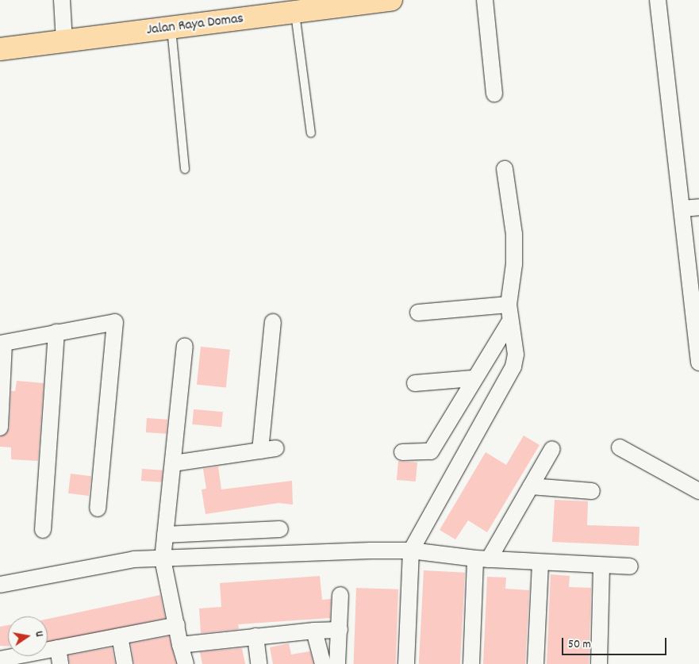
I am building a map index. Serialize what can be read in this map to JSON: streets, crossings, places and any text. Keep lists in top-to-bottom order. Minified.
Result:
{"streets":{"highway":["Jalan Raya Domas"]},"scale_bar":"50 m","north":"right"}
